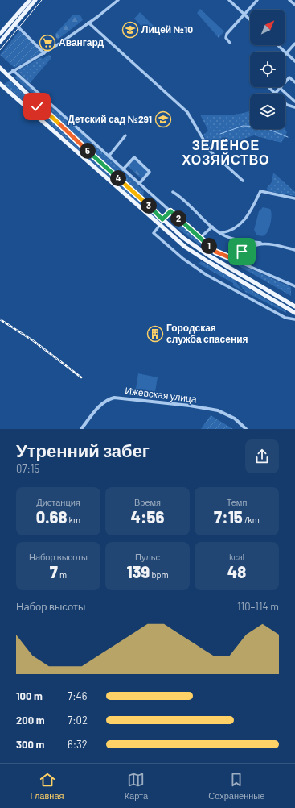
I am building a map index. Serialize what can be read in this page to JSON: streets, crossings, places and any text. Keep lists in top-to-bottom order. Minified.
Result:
{"streets":{"street":["Ижевская улица"]},"districts":["ЗЕЛЁНОЕ ХОЗЯЙСТВО"],"places":{"school or university":["Лицей №10","Детский сад №291"],"supermarket":["Авангард"],"building":["Городская служба спасения"]},"north":"top right","page":{"pins":["5","4","3","2","1"],"heading":["Утренний забег","07:15"],"stats":[["Дистанция","0.68 km"],["Время","4:56"],["Темп","7:15 /km"],["Набор высоты","7 m"],["Пульс","139 bpm"],["kcal","48"]],"chart":["Набор высоты","110–114 m"],"list":[{"name":"100 m","note":"7:46"},{"name":"200 m","note":"7:02"},{"name":"300 m","note":"6:32"}],"tabs":["Главная","Карта","Сохранённые"]}}
